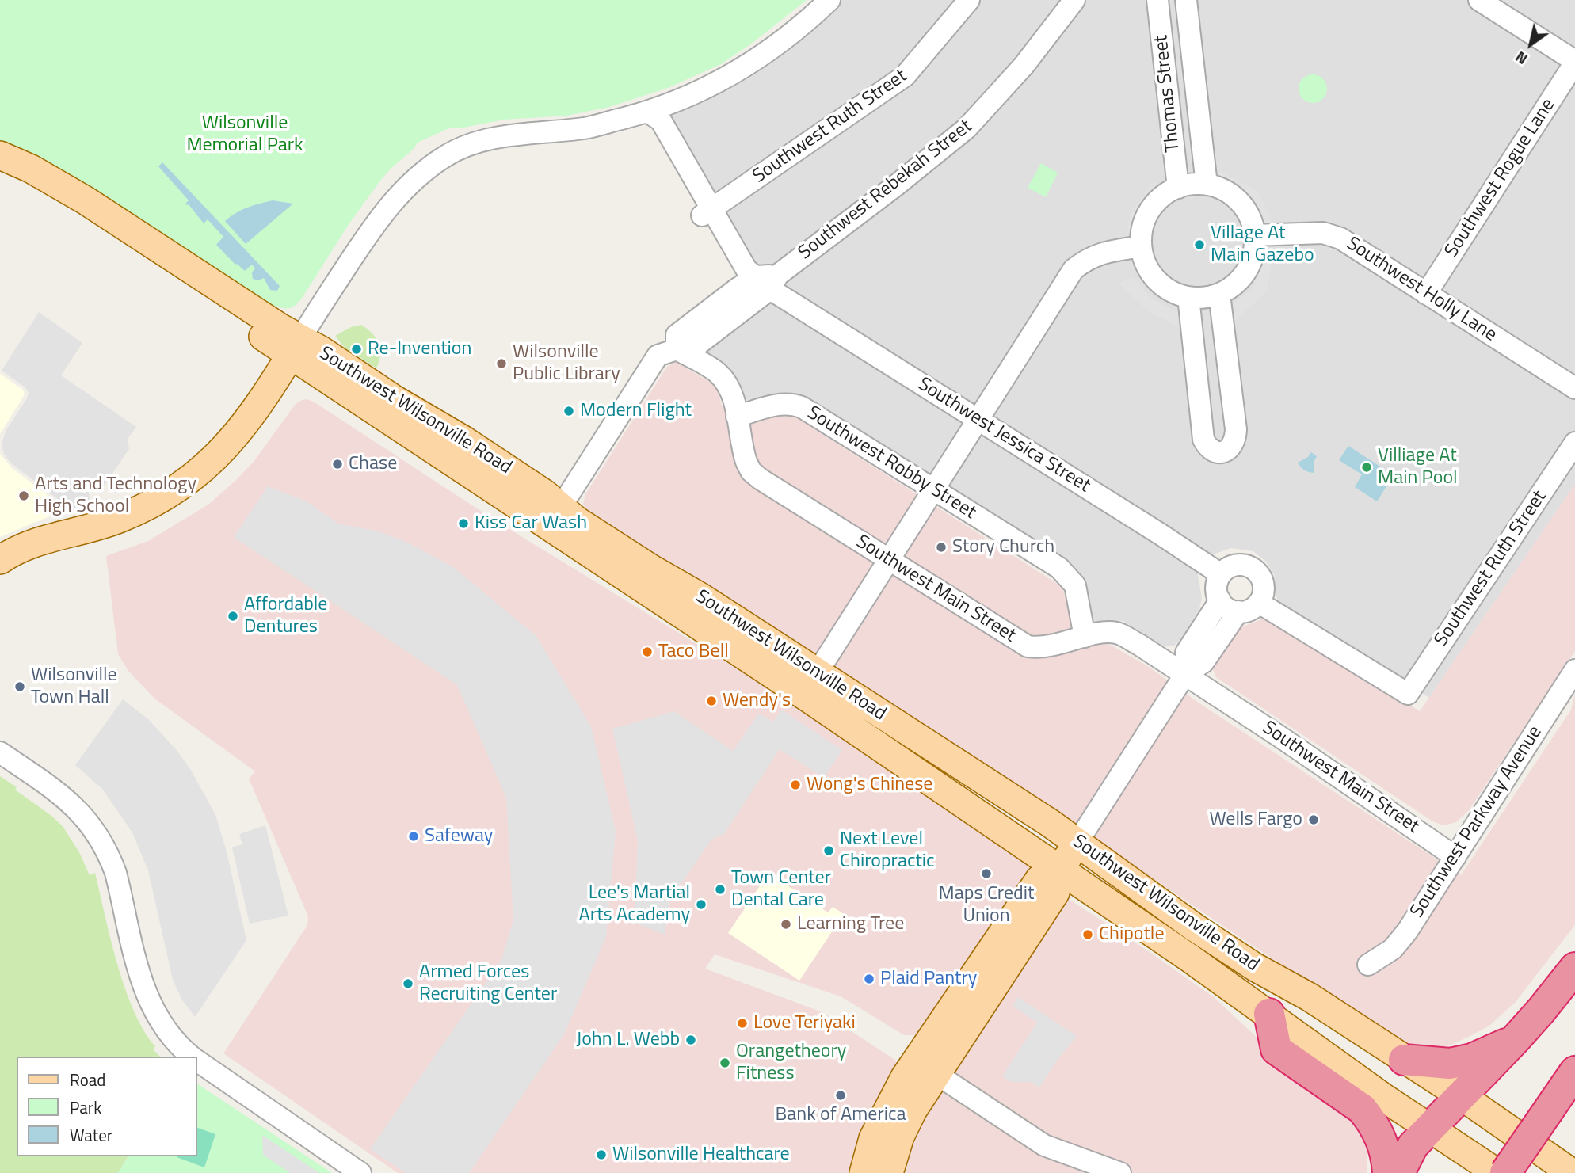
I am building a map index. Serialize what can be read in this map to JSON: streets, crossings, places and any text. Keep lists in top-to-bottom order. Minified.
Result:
{"streets":{"main road":["Southwest Wilsonville Road"],"street":["Thomas Street","Southwest Ruth Street","Southwest Rogue Lane","Southwest Rebekah Street","Southwest Holly Lane","Southwest Jessica Street","Southwest Robby Street","Southwest Main Street","Southwest Parkway Avenue"]},"crossings":[["Thomas Street","Southwest Holly Lane"],["Southwest Ruth Street","Southwest Jessica Street"],["Southwest Rogue Lane","Southwest Holly Lane"],["Southwest Rebekah Street","Southwest Wilsonville Road"],["Southwest Rebekah Street","Southwest Jessica Street"],["Southwest Rebekah Street","Southwest Main Street"],["Southwest Robby Street","Southwest Main Street"],["Southwest Main Street","Southwest Parkway Avenue"]],"parks":["Wilsonville Memorial Park"],"places":["Village At Main Gazebo","Re-Invention","Wilsonville Public Library","Modern Flight","Chase","Villiage At Main Pool","Arts and Technology High School","Kiss Car Wash","Story Church","Affordable Dentures","Taco Bell","Wilsonville Town Hall","Wendy's","Wong's Chinese","Wells Fargo","Safeway","Next Level Chiropractic","Maps Credit Union","Town Center Dental Care","Lee's Martial Arts Academy","Learning Tree","Chipotle","Plaid Pantry","Armed Forces Recruiting Center","Love Teriyaki","John L. Webb","Orangetheory Fitness","Bank of America","Wilsonville Healthcare"],"legend":["Road","Park","Water"],"north":"bottom left"}
